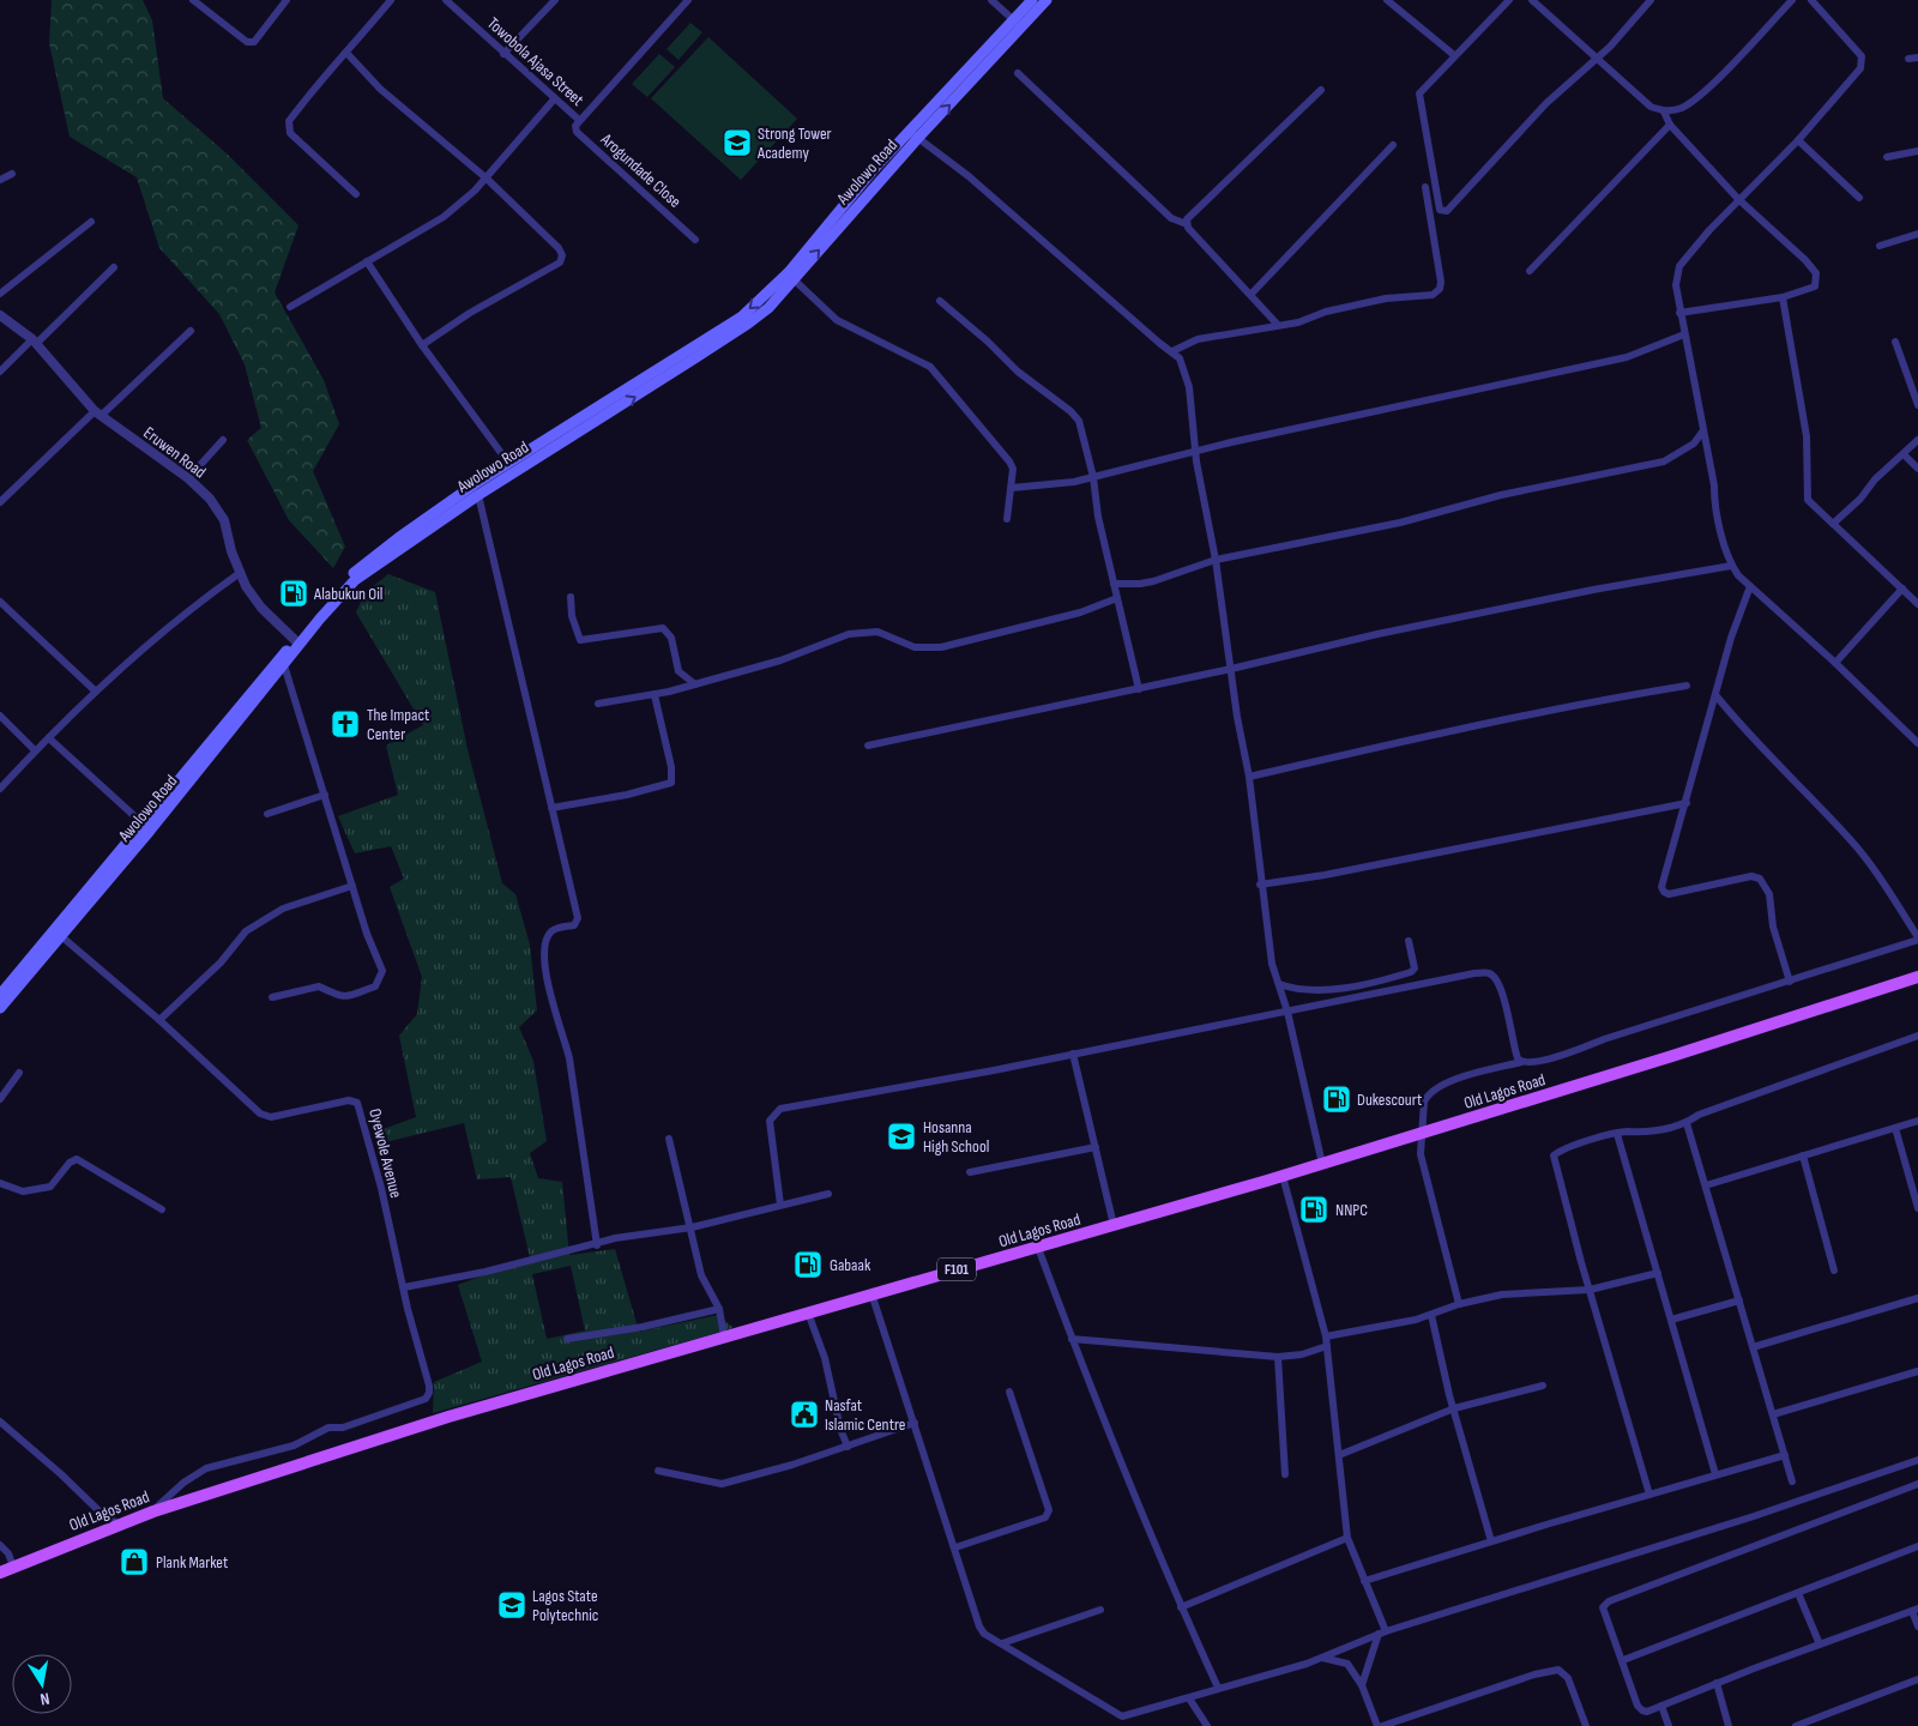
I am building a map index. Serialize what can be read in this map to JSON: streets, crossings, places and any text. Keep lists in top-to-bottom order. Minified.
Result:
{"streets":{"main road":["Awolowo Road","Old Lagos Road","F101"],"street":["Towobola Ajasa Street","Arogundade Close","Eruwen Road","Oyewole Avenue"]},"crossings":[["Towobola Ajasa Street","Arogundade Close"],["Awolowo Road","Eruwen Road"],["Awolowo Road","Oyewole Avenue"],["Old Lagos Road","Oyewole Avenue"]],"places":{"school or university":["Strong Tower Academy","Hosanna High School","Lagos State Polytechnic"],"fuel station":["Alabukun Oil","Dukescourt","NNPC","Gabaak"],"church":["The Impact Center"],"public building":["Nasfat Islamic Centre"],"shop":["Plank Market"]},"north":"bottom"}
